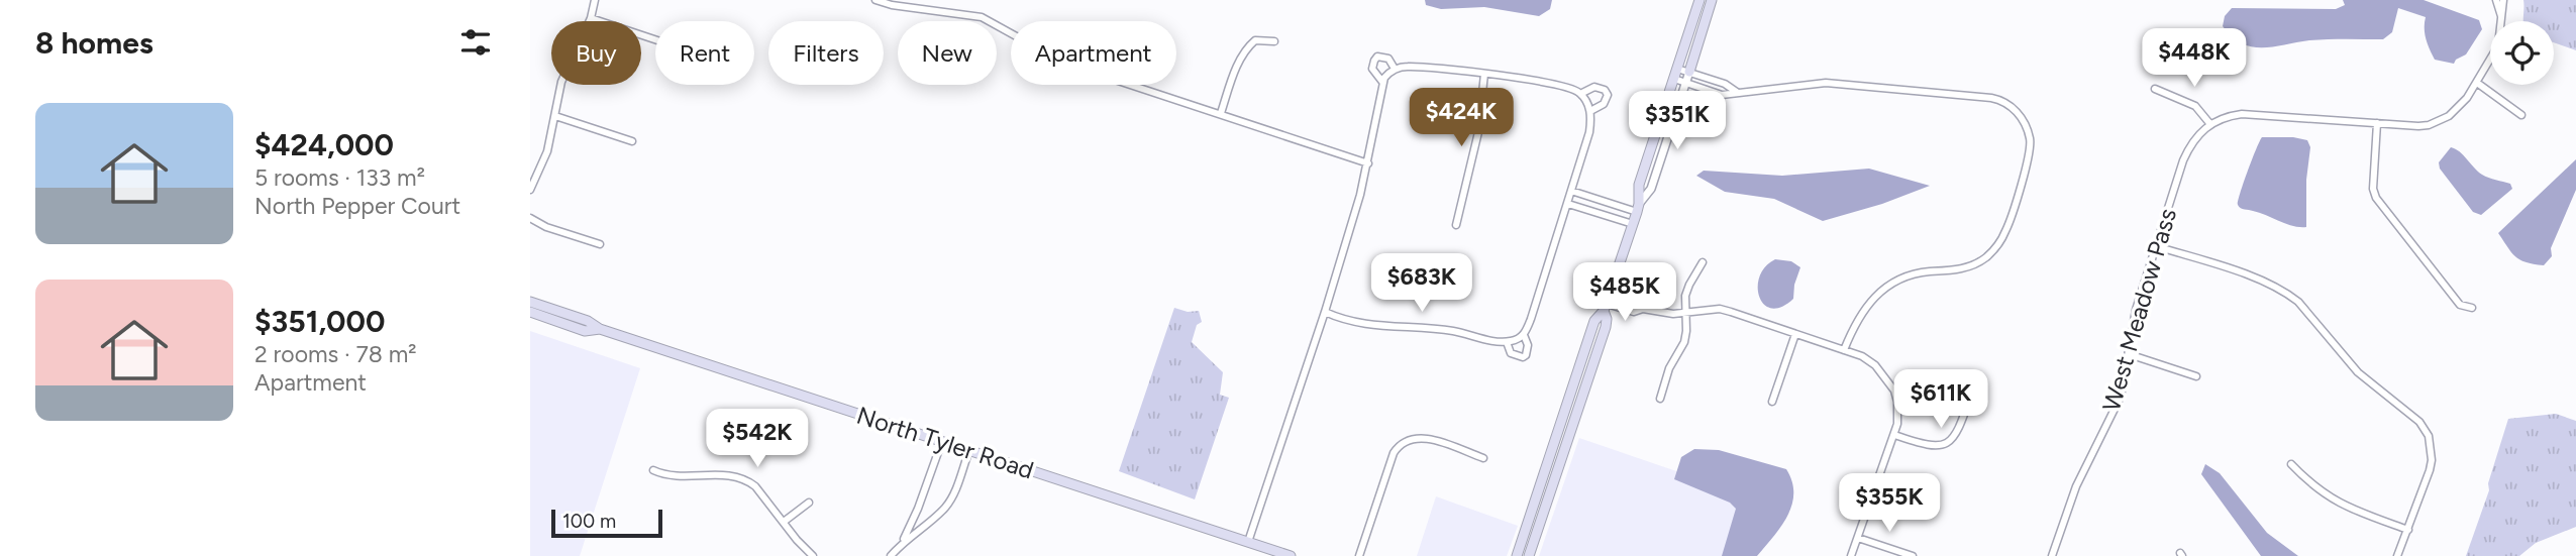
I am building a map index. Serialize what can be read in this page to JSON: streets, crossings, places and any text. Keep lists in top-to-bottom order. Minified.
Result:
{"streets":{"main road":["North Tyler Road"],"street":["West Meadow Pass"]},"scale_bar":"100 m","page":{"heading":"8 homes","chip":["Buy","Rent","Filters","New","Apartment"],"price":["$448K","$424K","$351K","$683K","$485K","$611K","$542K","$355K"],"list":[{"name":"$424,000","note":"5 rooms · 133 m² · North Pepper Court"},{"name":"$351,000","note":"2 rooms · 78 m² · Apartment"}],"scale":"100 m"}}
